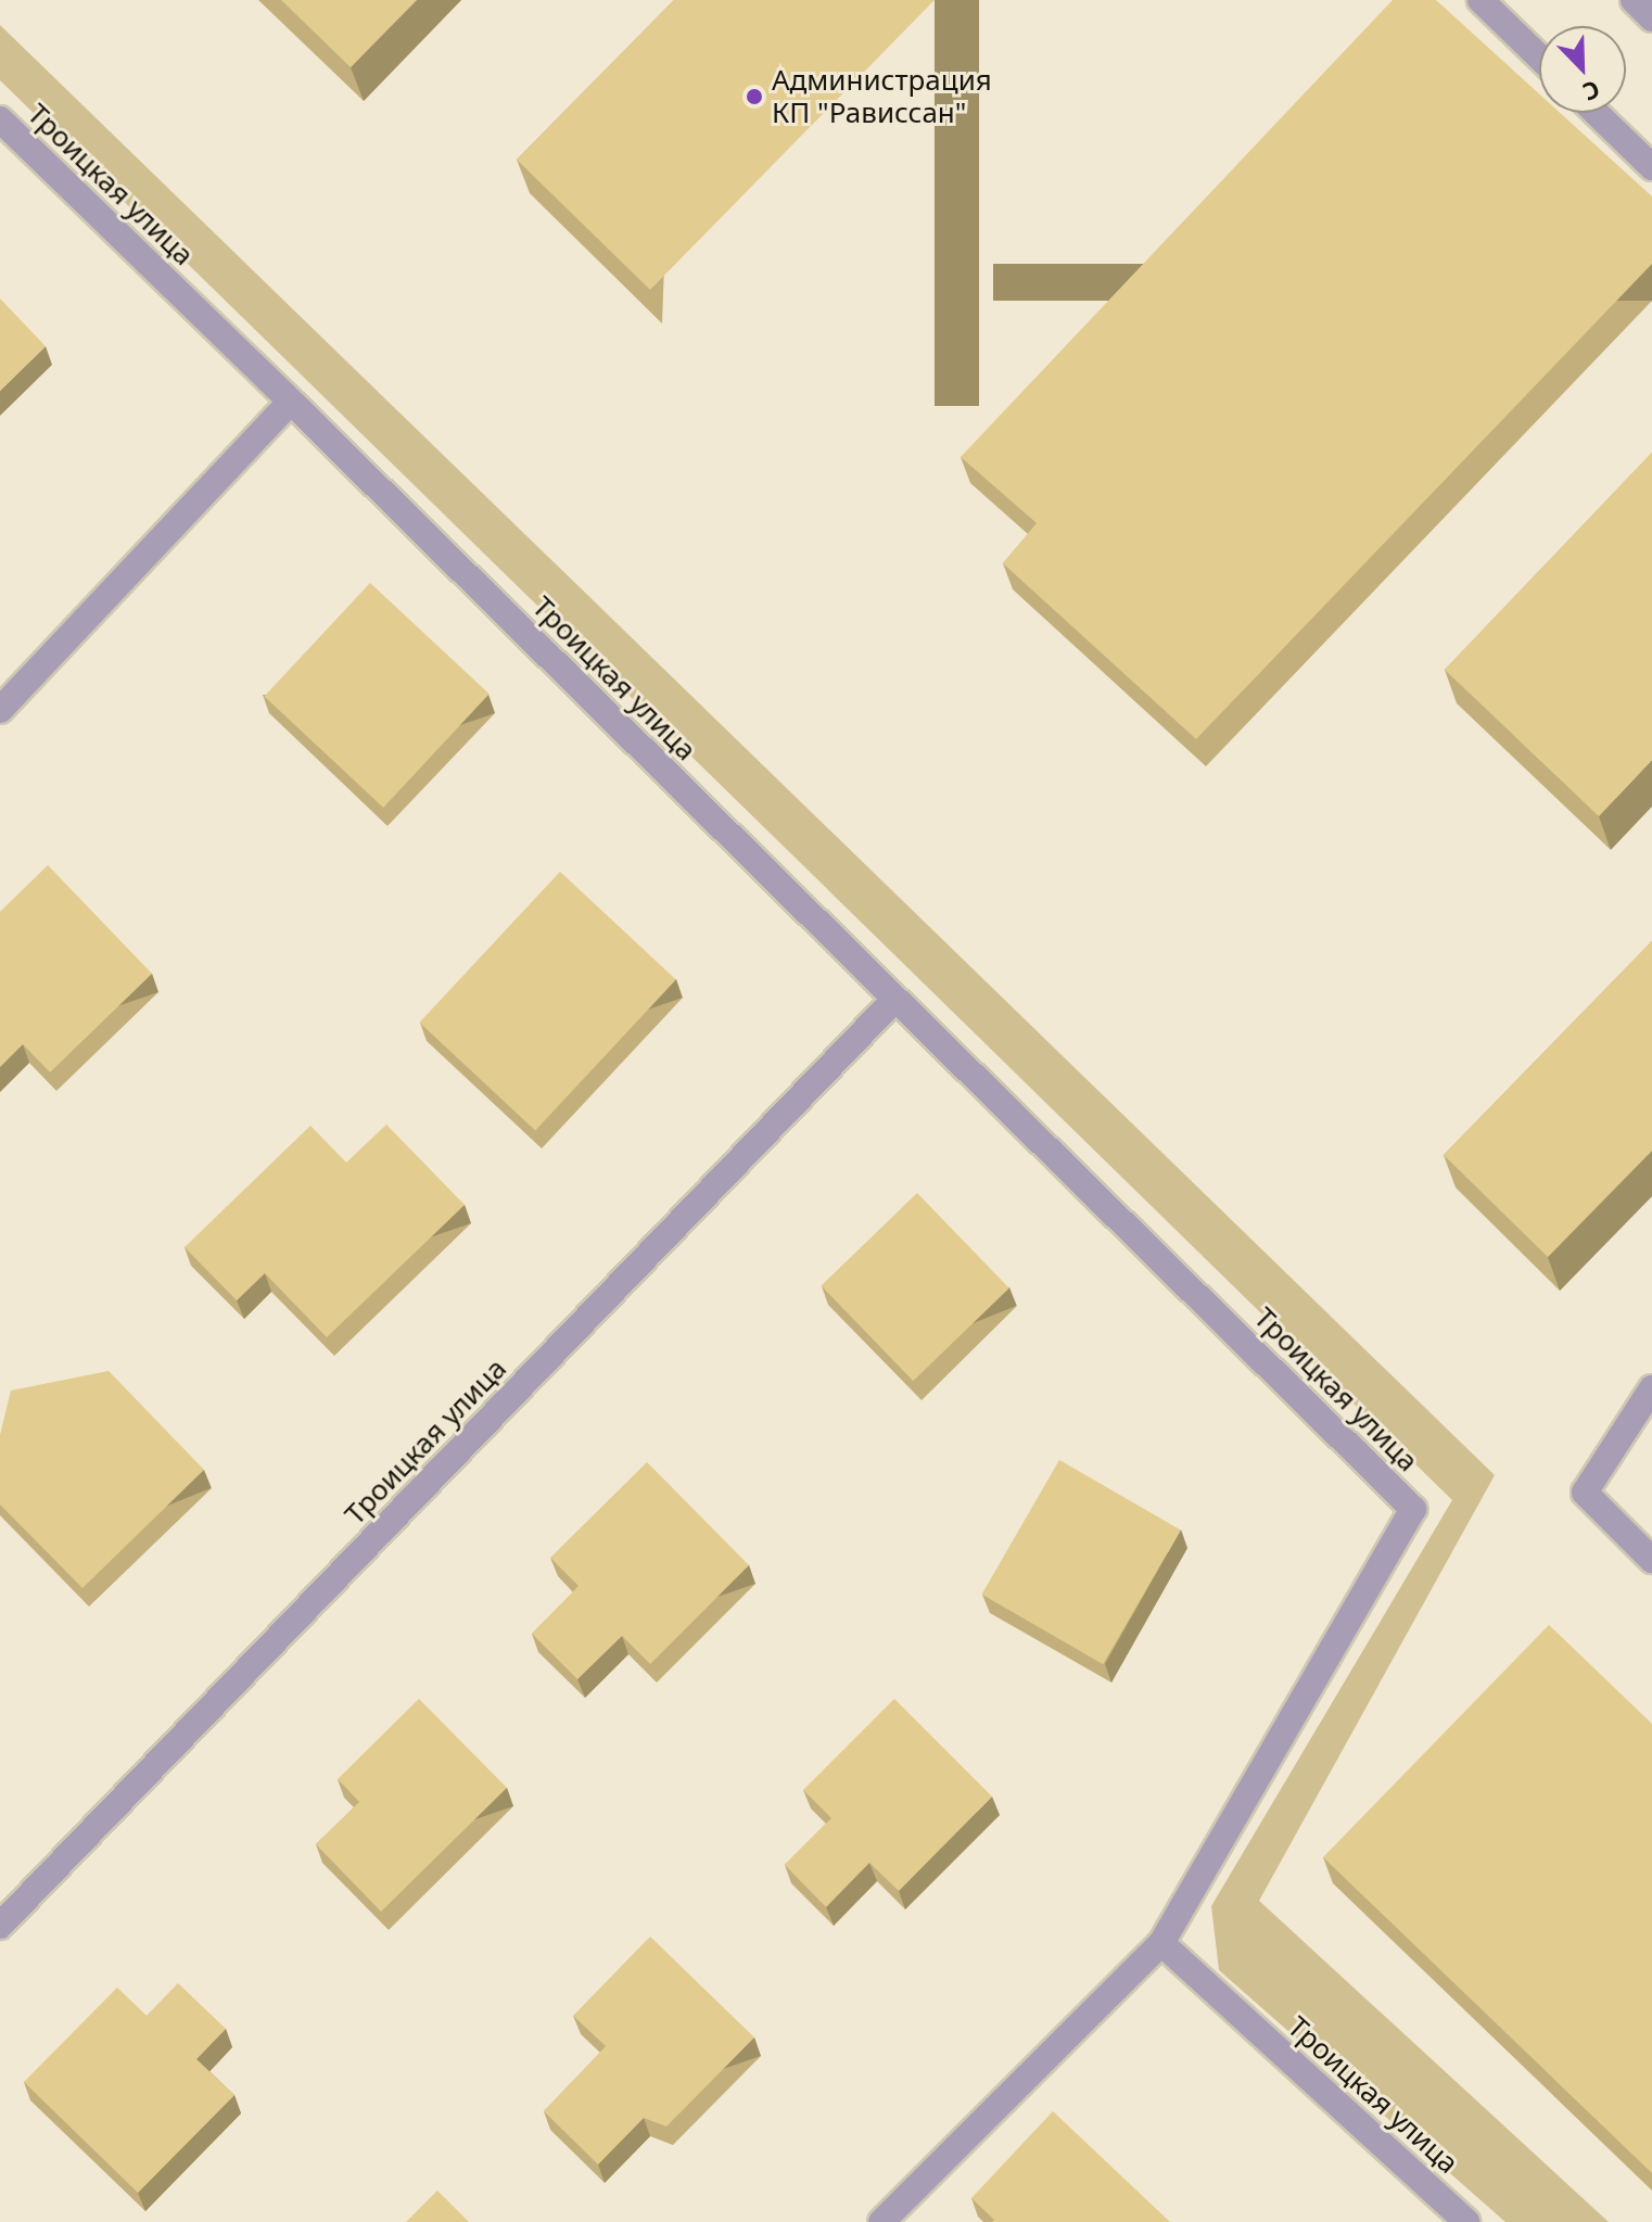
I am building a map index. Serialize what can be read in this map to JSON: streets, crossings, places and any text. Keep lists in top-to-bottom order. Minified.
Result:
{"streets":{"street":["Троицкая улица"]},"places":["Администрация КП \"Рависсан\""],"north":"bottom right"}
